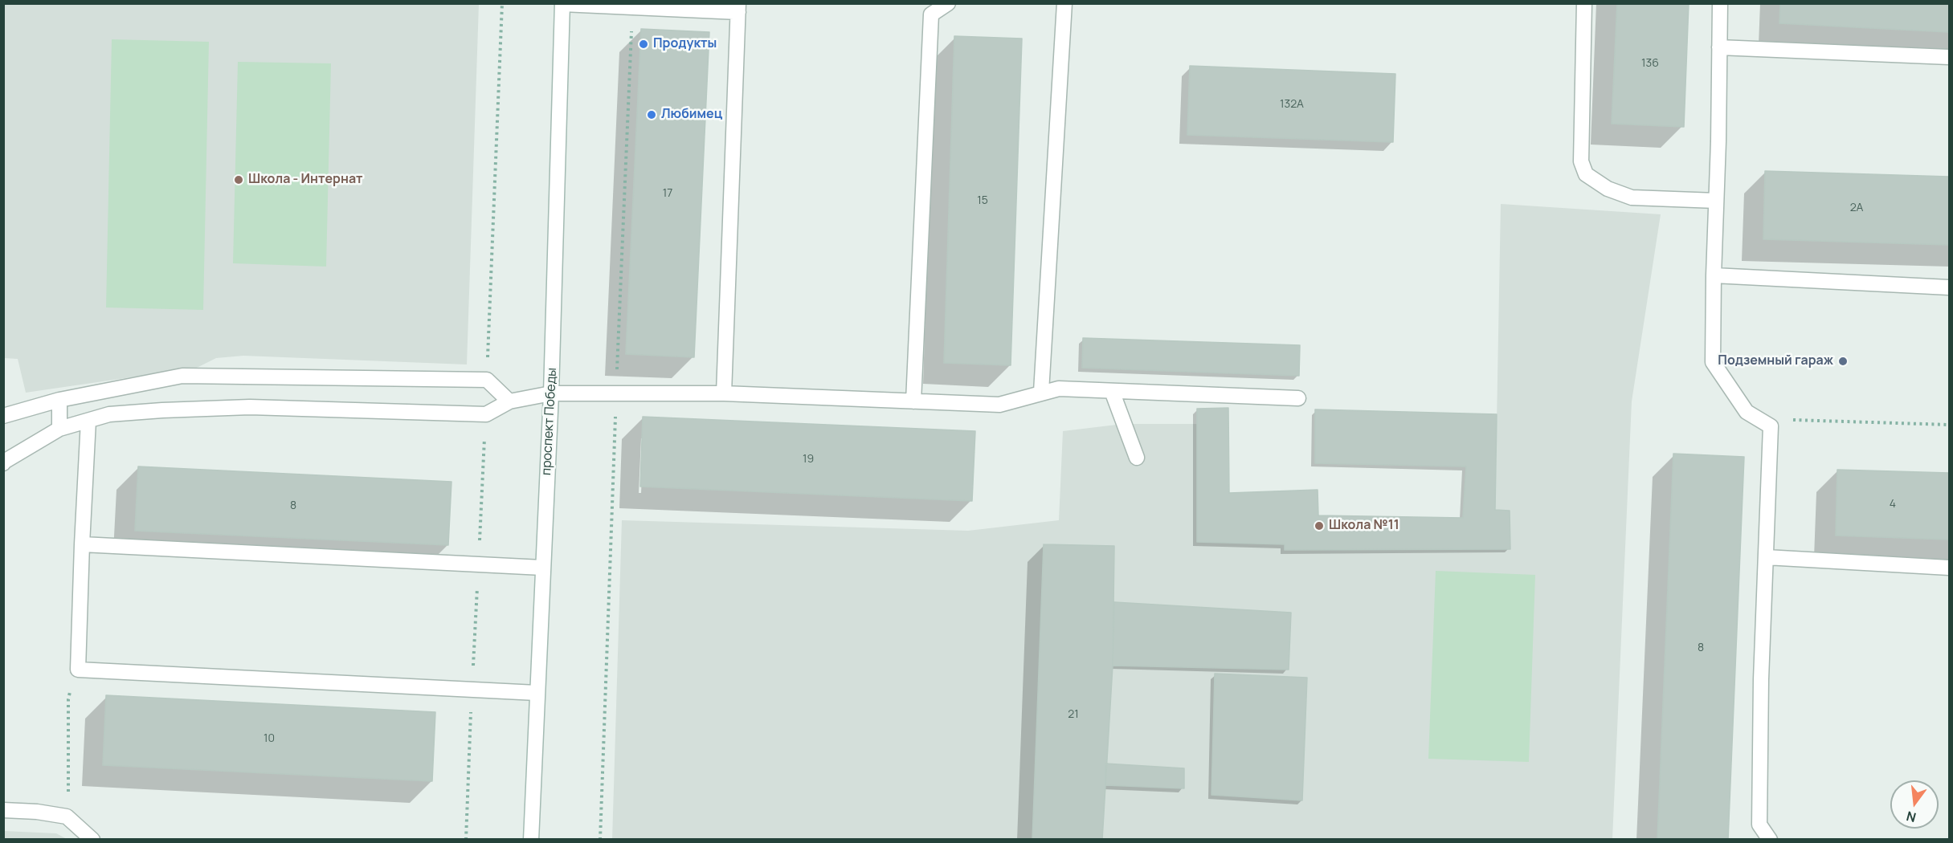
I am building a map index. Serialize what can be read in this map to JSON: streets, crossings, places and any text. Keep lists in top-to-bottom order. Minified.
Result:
{"streets":{"street":["проспект Победы"]},"places":["Продукты","Любимец","Школа - Интернат","Подземный гараж","Школа №11"],"house_numbers":["136","132А","17","15","2А","19","4","8","8","21","10"],"north":"bottom"}
